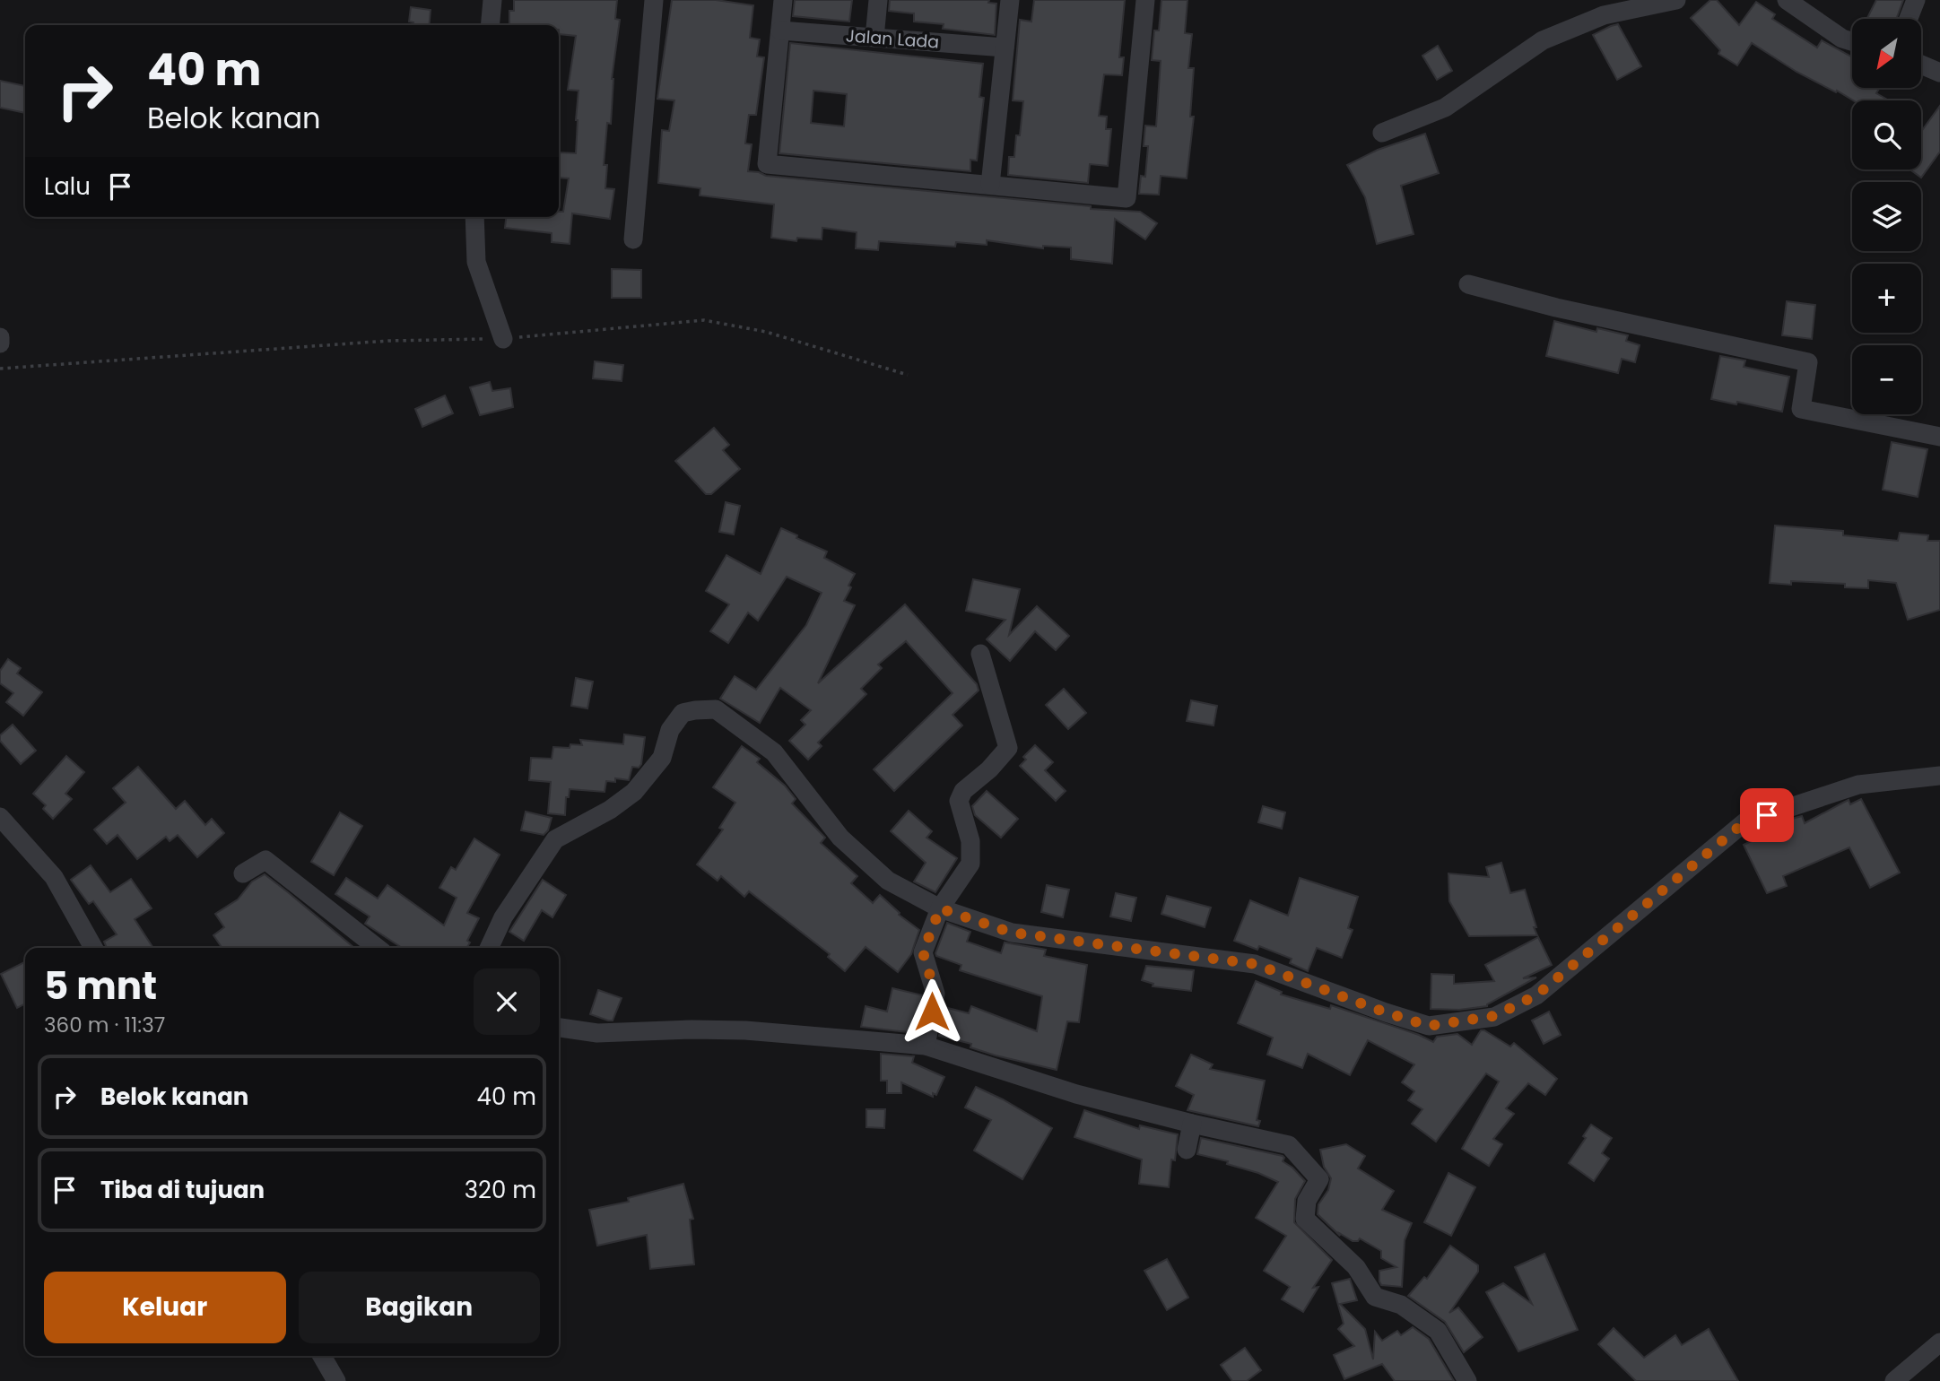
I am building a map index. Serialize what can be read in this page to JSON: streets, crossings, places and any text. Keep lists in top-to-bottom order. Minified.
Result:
{"streets":{"street":["Jalan Lada"]},"north":"bottom left","page":{"map_buttons":["+","−"],"turn":["40 m","Belok kanan"],"then":"Lalu","heading":["5 mnt","360 m · 11:37"],"list":[{"name":"Belok kanan","value":"40 m"},{"name":"Tiba di tujuan","value":"320 m"}],"buttons":["Keluar","Bagikan"]}}
